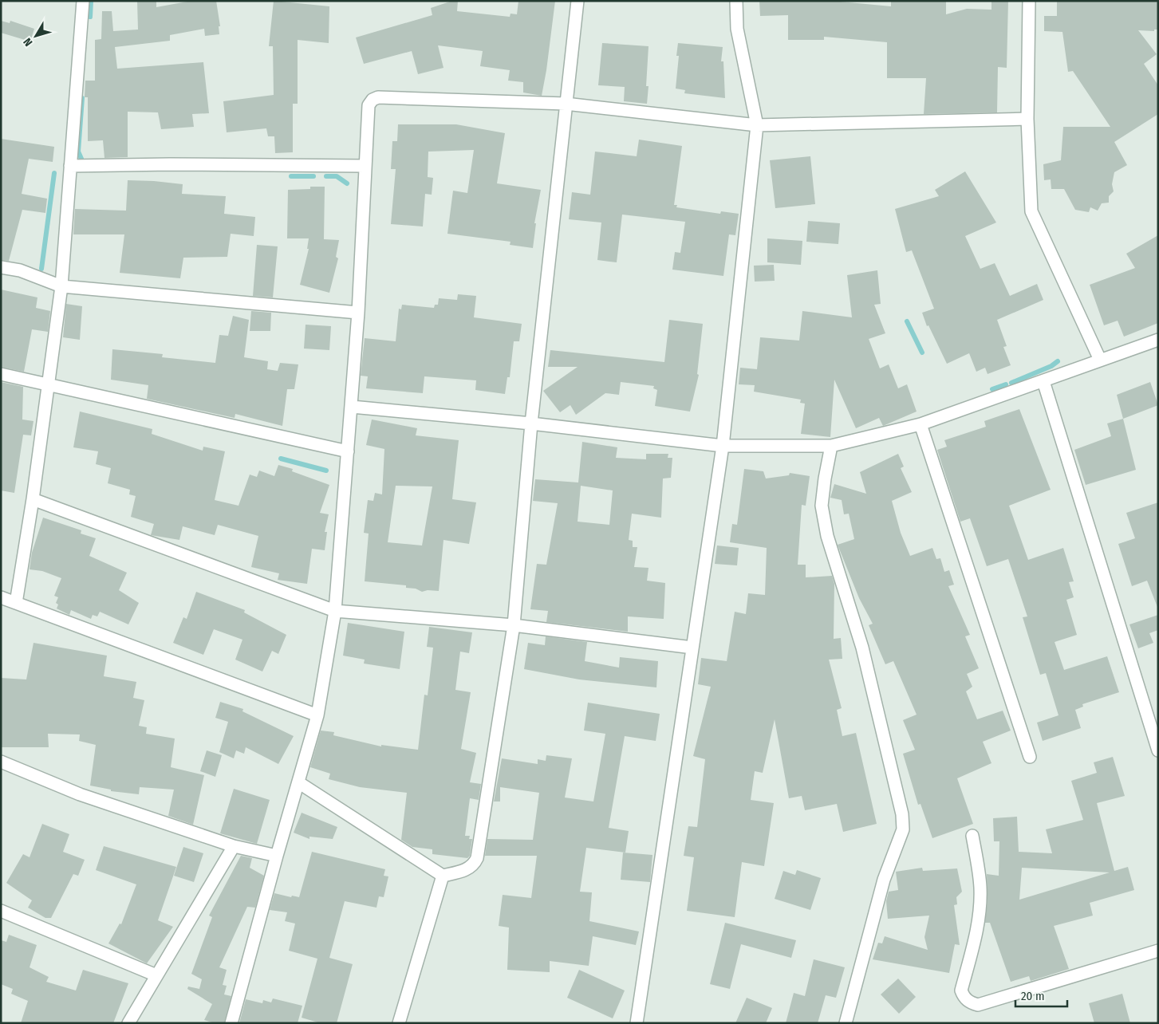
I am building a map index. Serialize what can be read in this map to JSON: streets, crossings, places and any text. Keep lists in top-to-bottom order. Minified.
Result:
{"scale_bar":"20 m","north":"bottom left"}
